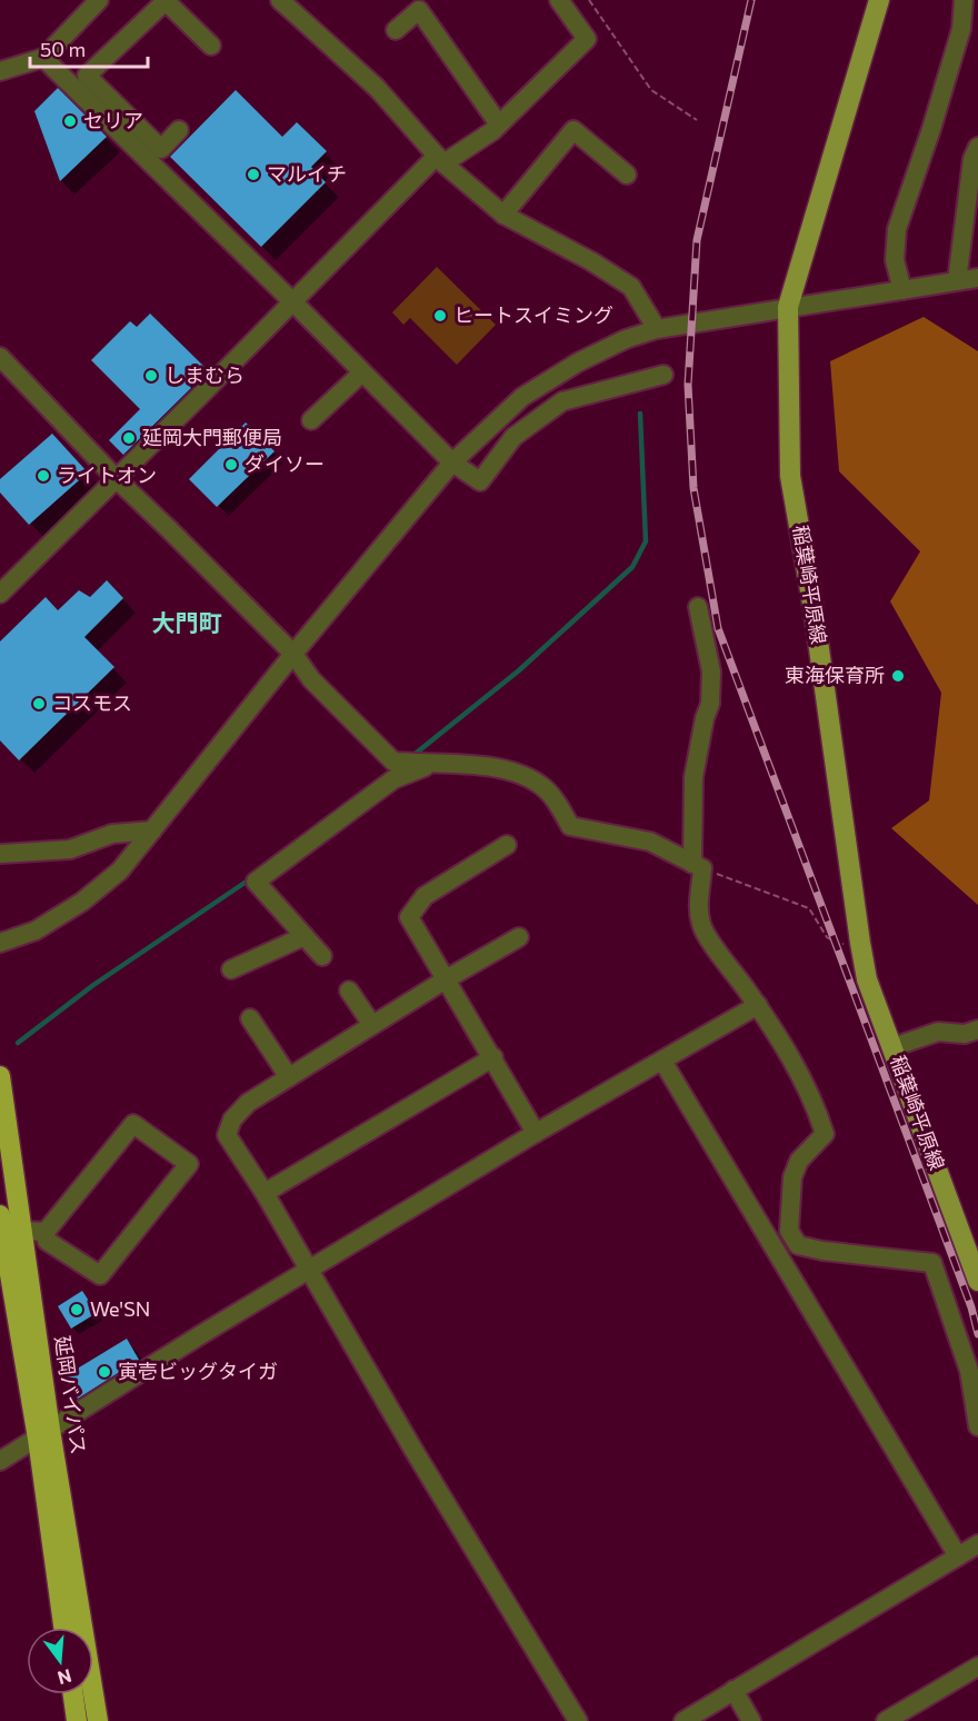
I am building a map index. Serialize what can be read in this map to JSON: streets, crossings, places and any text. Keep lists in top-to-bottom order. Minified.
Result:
{"streets":{"highway":["延岡バイパス"],"main road":["稲葉崎平原線"]},"districts":["大門町"],"places":["セリア","マルイチ","ヒートスイミング","しまむら","延岡大門郵便局","ダイソー","ライトオン","東海保育所","コスモス","We'SN","寅壱ビッグタイガ"],"scale_bar":"50 m","north":"bottom"}
